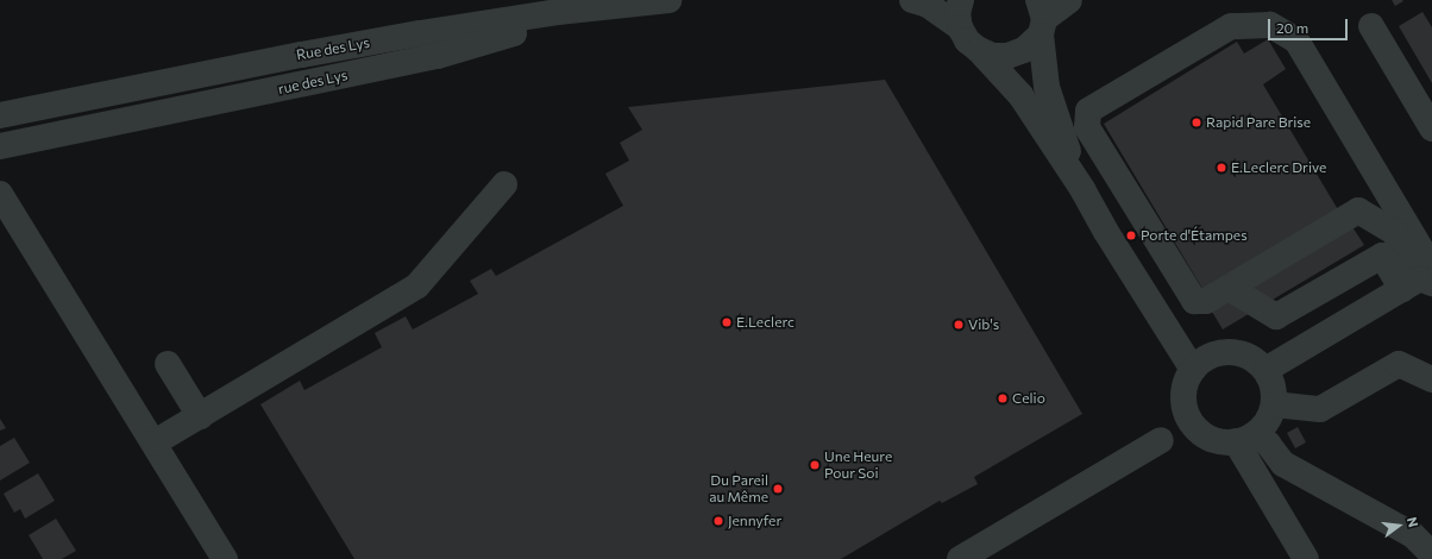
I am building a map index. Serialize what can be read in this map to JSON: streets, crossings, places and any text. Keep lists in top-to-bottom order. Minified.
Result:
{"streets":{"street":["Rue des Lys","rue des Lys"]},"crossings":[["Rue des Lys","rue des Lys"]],"places":["Rapid Pare Brise","E.Leclerc Drive","Porte d'Étampes","E.Leclerc","Vib's","Celio","Une Heure Pour Soi","Du Pareil au Même","Jennyfer"],"scale_bar":"20 m","north":"right"}
